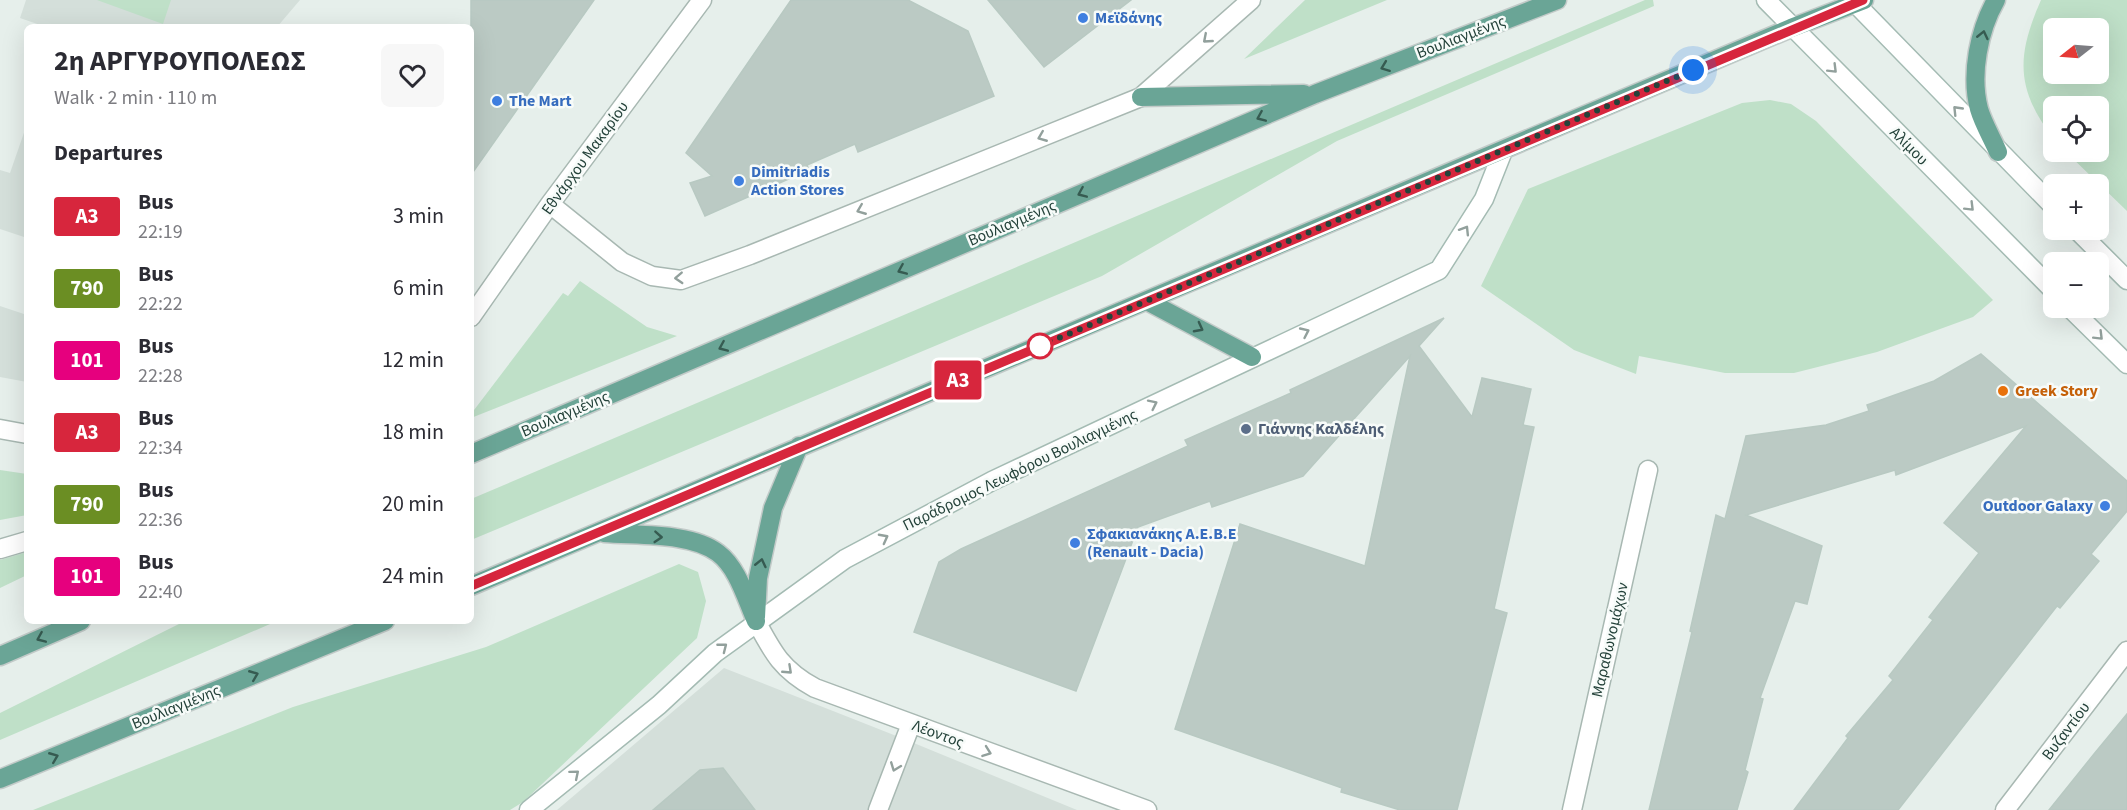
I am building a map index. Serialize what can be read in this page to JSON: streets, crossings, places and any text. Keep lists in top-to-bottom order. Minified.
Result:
{"streets":{"main road":["Βουλιαγμένης"],"street":["Αλίμου","Εθνάρχου Μακαρίου","Παράδρομος Λεωφόρου Βουλιαγμένης","Μαραθωνομάχων","Βυζαντίου","Λέοντος"]},"crossings":[["Παράδρομος Λεωφόρου Βουλιαγμένης","Λέοντος"]],"one_way":["Παράδρομος Λεωφόρου Βουλιαγμένης","Λέοντος"],"places":["Μεϊδάνης","The Mart","Dimitriadis Action Stores","Greek Story","Γιάννης Καλδέλης","Outdoor Galaxy","Σφακιανάκης Α.Ε.Β.Ε (Renault - Dacia)"],"lines":["bus line Α3"],"north":"left","page":{"on_map":"Α3","map_buttons":["+","−"],"heading":[["2η ΑΡΓΥΡΟΥΠΟΛΕΩΣ","Walk · 2 min · 110 m"],"Departures"],"list":[{"mark":"Α3","name":"Bus","note":"22:19","value":"3 min"},{"mark":"790","name":"Bus","note":"22:22","value":"6 min"},{"mark":"101","name":"Bus","note":"22:28","value":"12 min"},{"mark":"Α3","name":"Bus","note":"22:34","value":"18 min"},{"mark":"790","name":"Bus","note":"22:36","value":"20 min"},{"mark":"101","name":"Bus","note":"22:40","value":"24 min"}]}}
